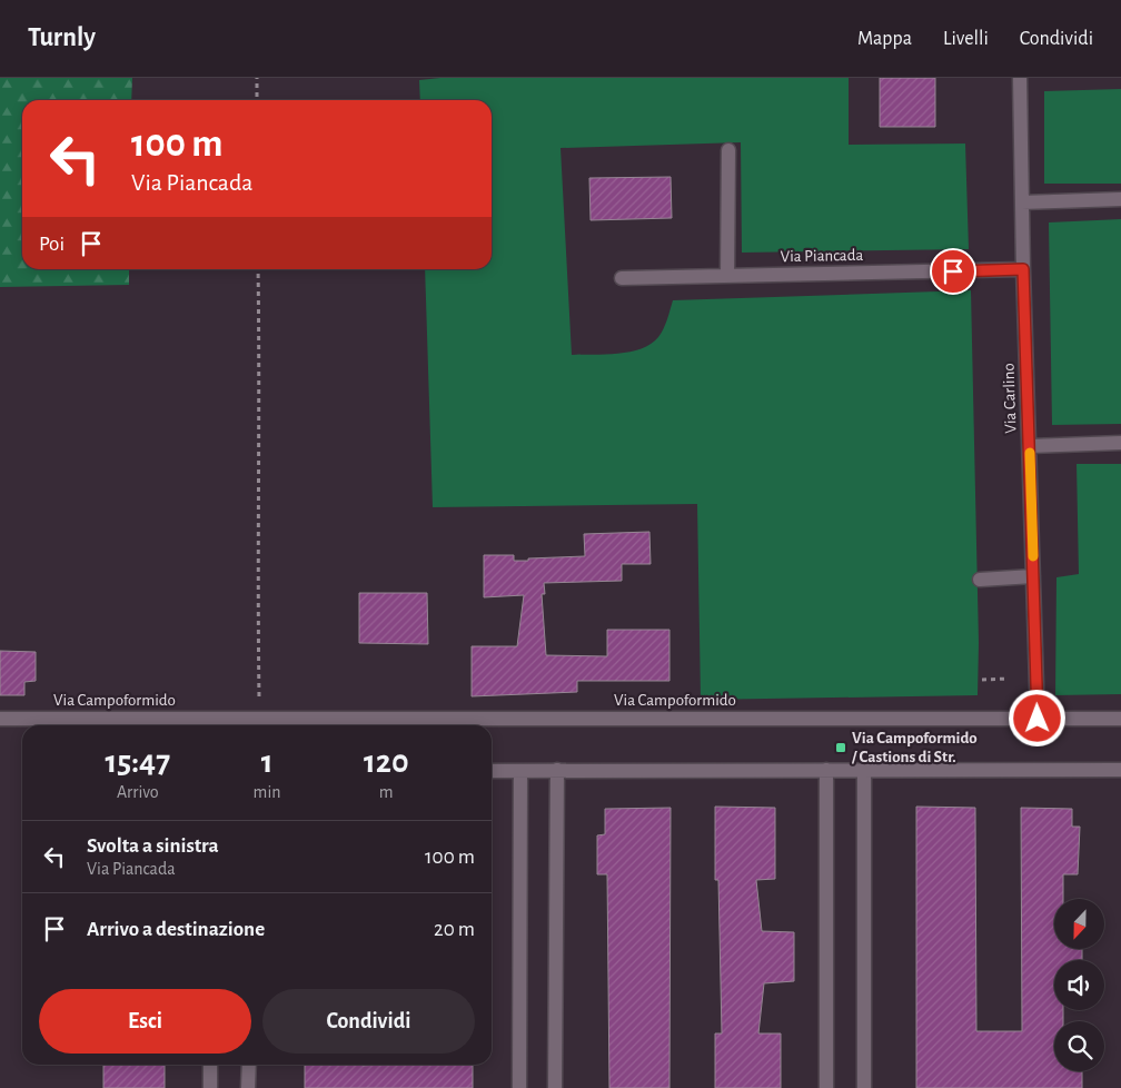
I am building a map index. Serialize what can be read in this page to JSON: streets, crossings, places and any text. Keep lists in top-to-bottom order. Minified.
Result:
{"streets":{"street":["Via Piancada","Via Carlino","Via Campoformido"]},"crossings":[["Via Piancada","Via Carlino"],["Via Carlino","Via Campoformido"]],"places":{"transit":["Via Campoformido / Castions di Str."]},"north":"bottom","page":{"header":"Turnly","nav":["Mappa","Livelli","Condividi"],"turn":["100 m","Via Piancada"],"then":"Poi","eta":["15:47","Arrivo","1","min","120","m"],"list":[{"name":"Svolta a sinistra","note":"Via Piancada","value":"100 m"},{"name":"Arrivo a destinazione","value":"20 m"}],"buttons":["Esci","Condividi"]}}
